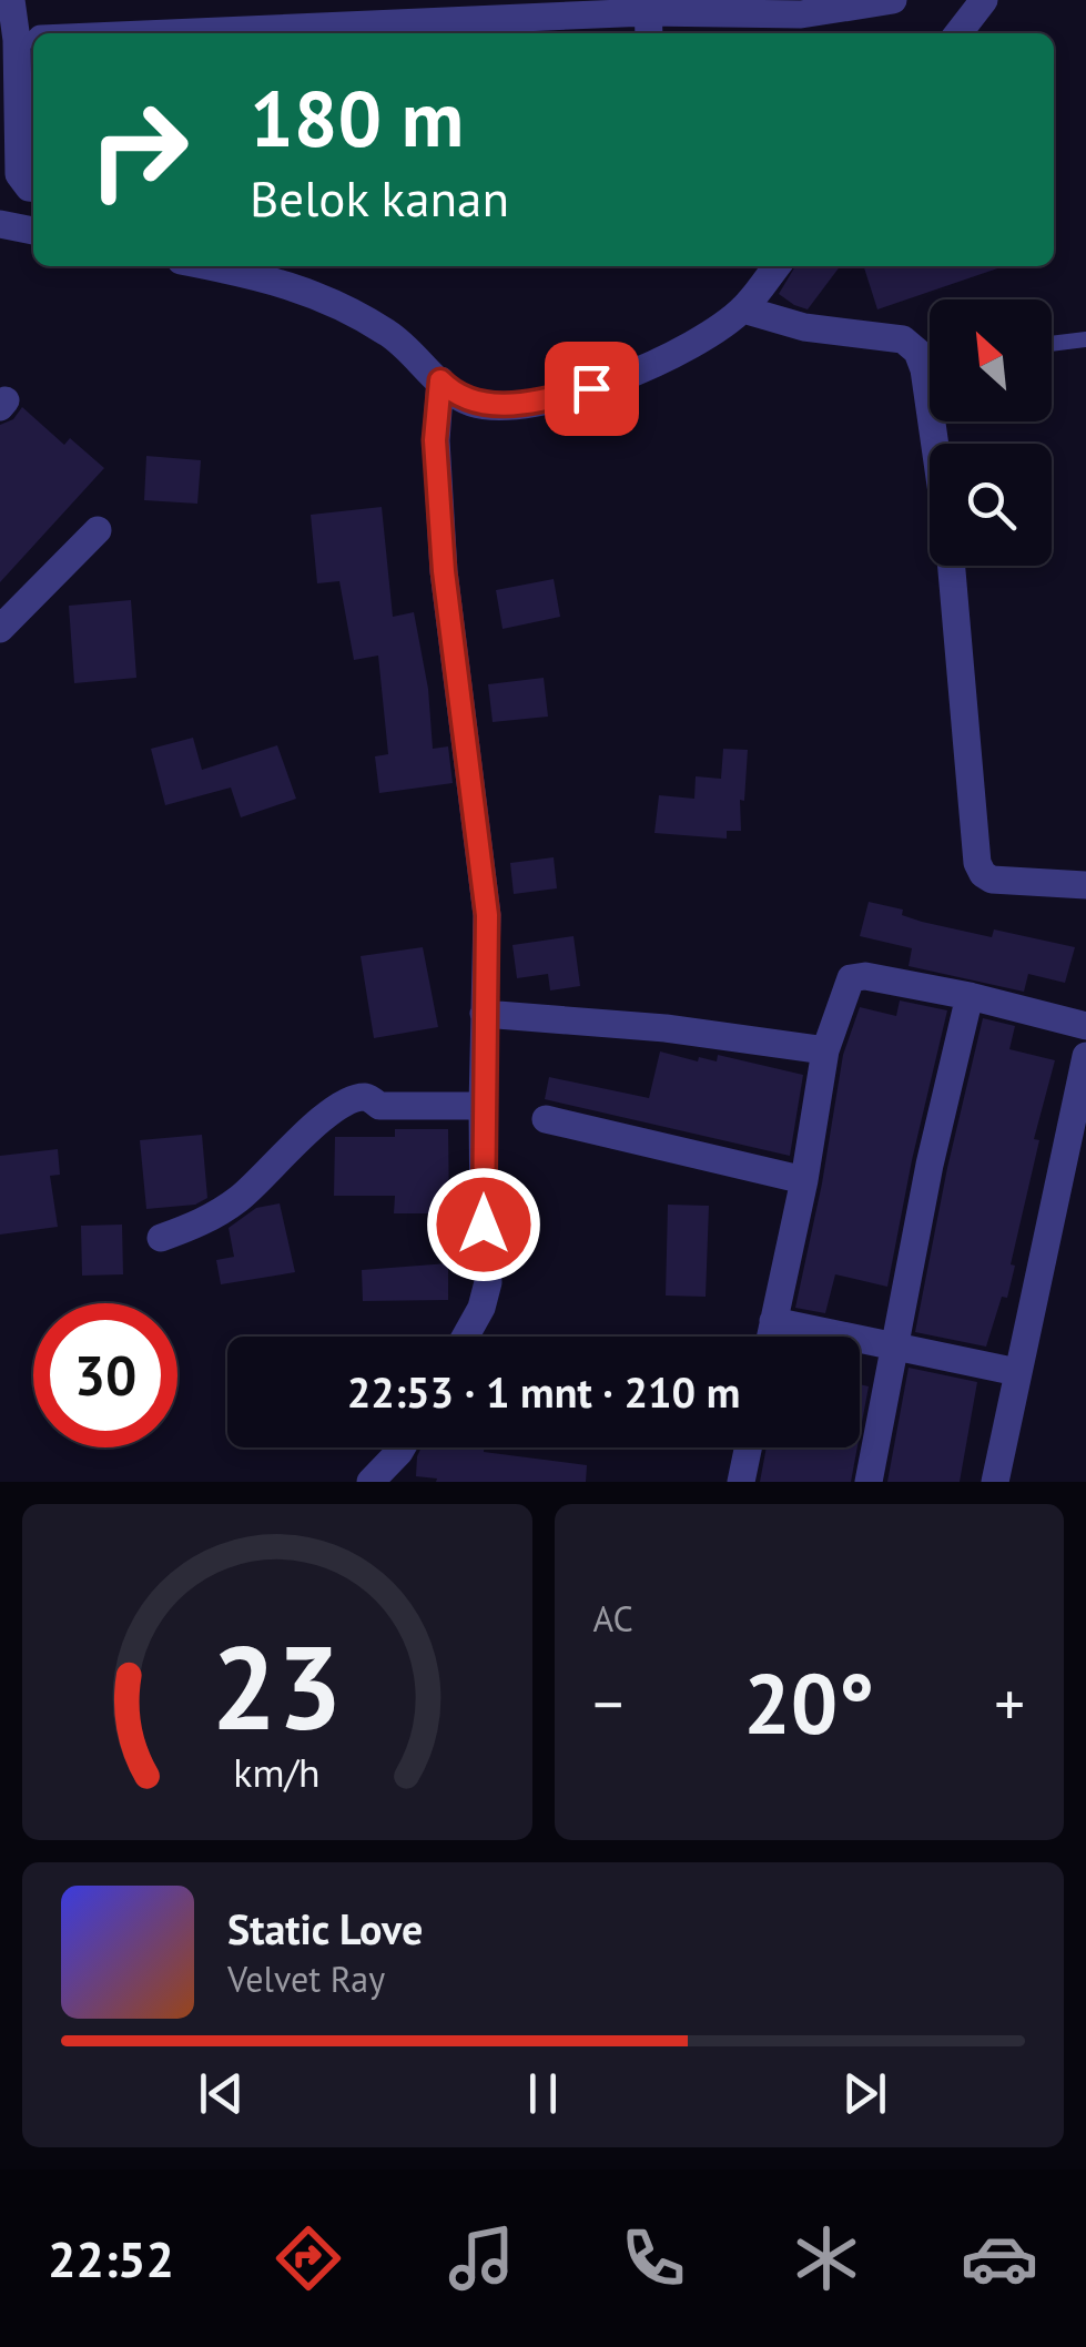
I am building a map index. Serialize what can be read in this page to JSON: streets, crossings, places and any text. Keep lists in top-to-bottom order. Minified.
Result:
{"north":"top left","page":{"turn":["180 m","Belok kanan"],"limit":"30","trip":"22:53 · 1 mnt · 210 m","tile":"AC","heat":["−","20°","+"],"song":["Static Love","Velvet Ray"],"tabs":"22:52","gauge":["23","km/h"]}}
